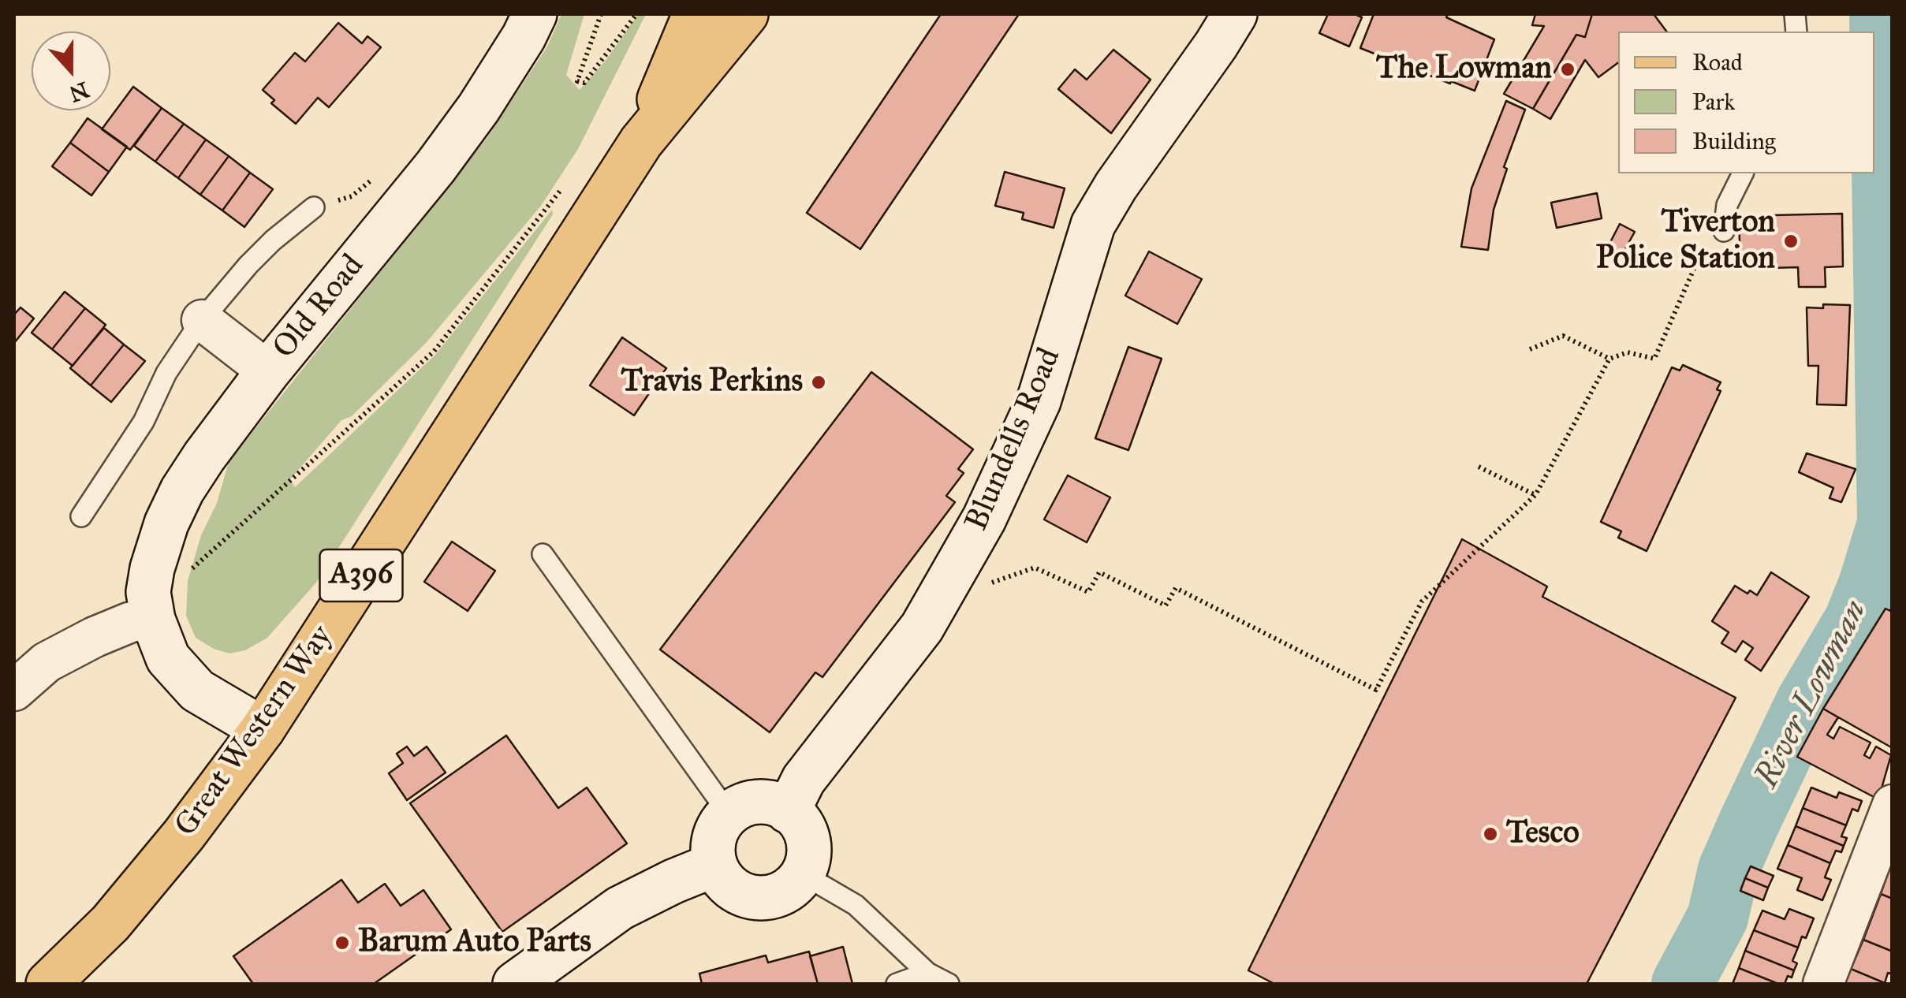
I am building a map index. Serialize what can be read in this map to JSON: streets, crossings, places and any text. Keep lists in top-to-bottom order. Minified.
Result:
{"streets":{"main road":["A396","Great Western Way"],"street":["Old Road","Blundells Road"]},"crossings":[["Old Road","Great Western Way"],["A396","Great Western Way"]],"water":["River Lowman"],"places":["The Lowman","Tiverton Police Station","Travis Perkins","Tesco","Barum Auto Parts"],"legend":["Road","Park","Building"],"north":"bottom"}
